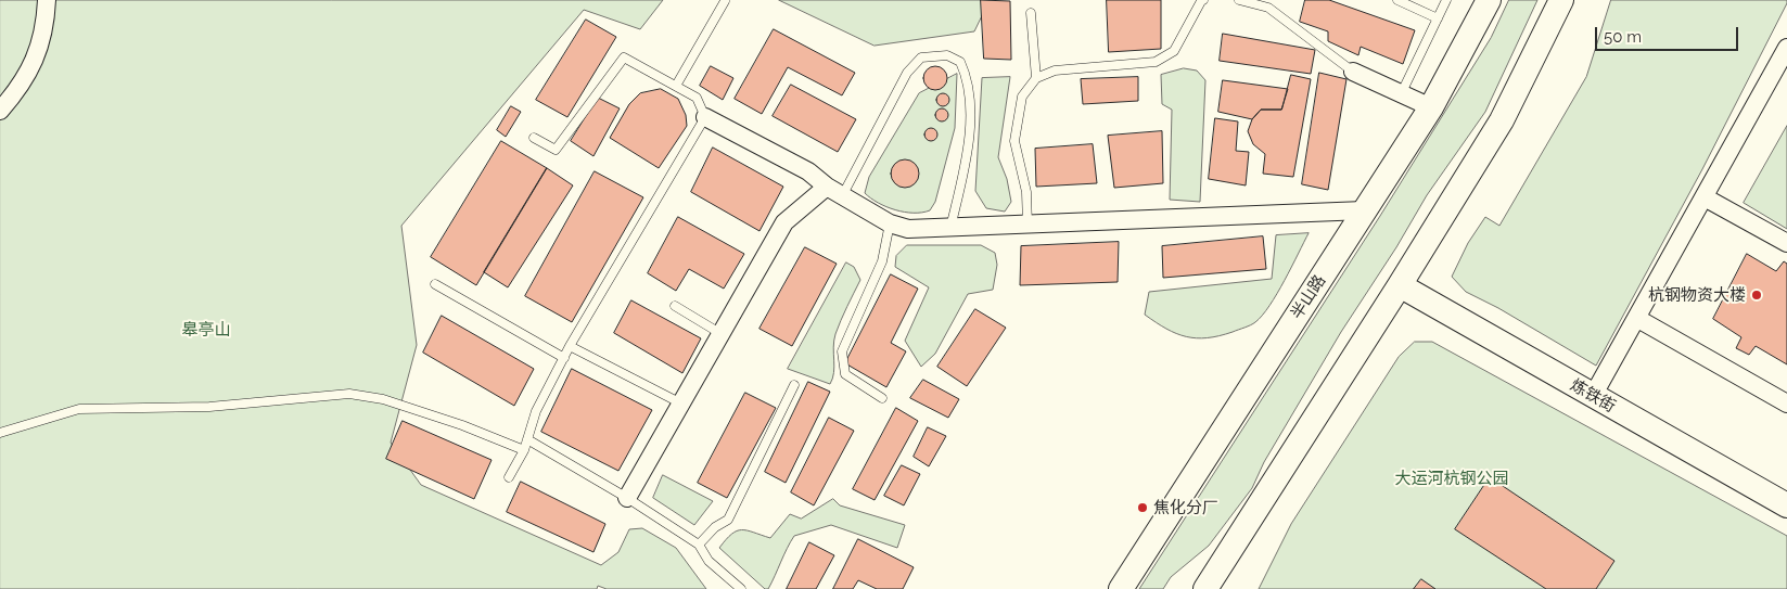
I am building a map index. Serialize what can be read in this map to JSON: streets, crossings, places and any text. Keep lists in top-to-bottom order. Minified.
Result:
{"streets":{"main road":["半山路","炼铁街"]},"parks":["皋亭山","大运河杭钢公园"],"places":["杭钢物资大楼","焦化分厂"],"scale_bar":"50 m"}
